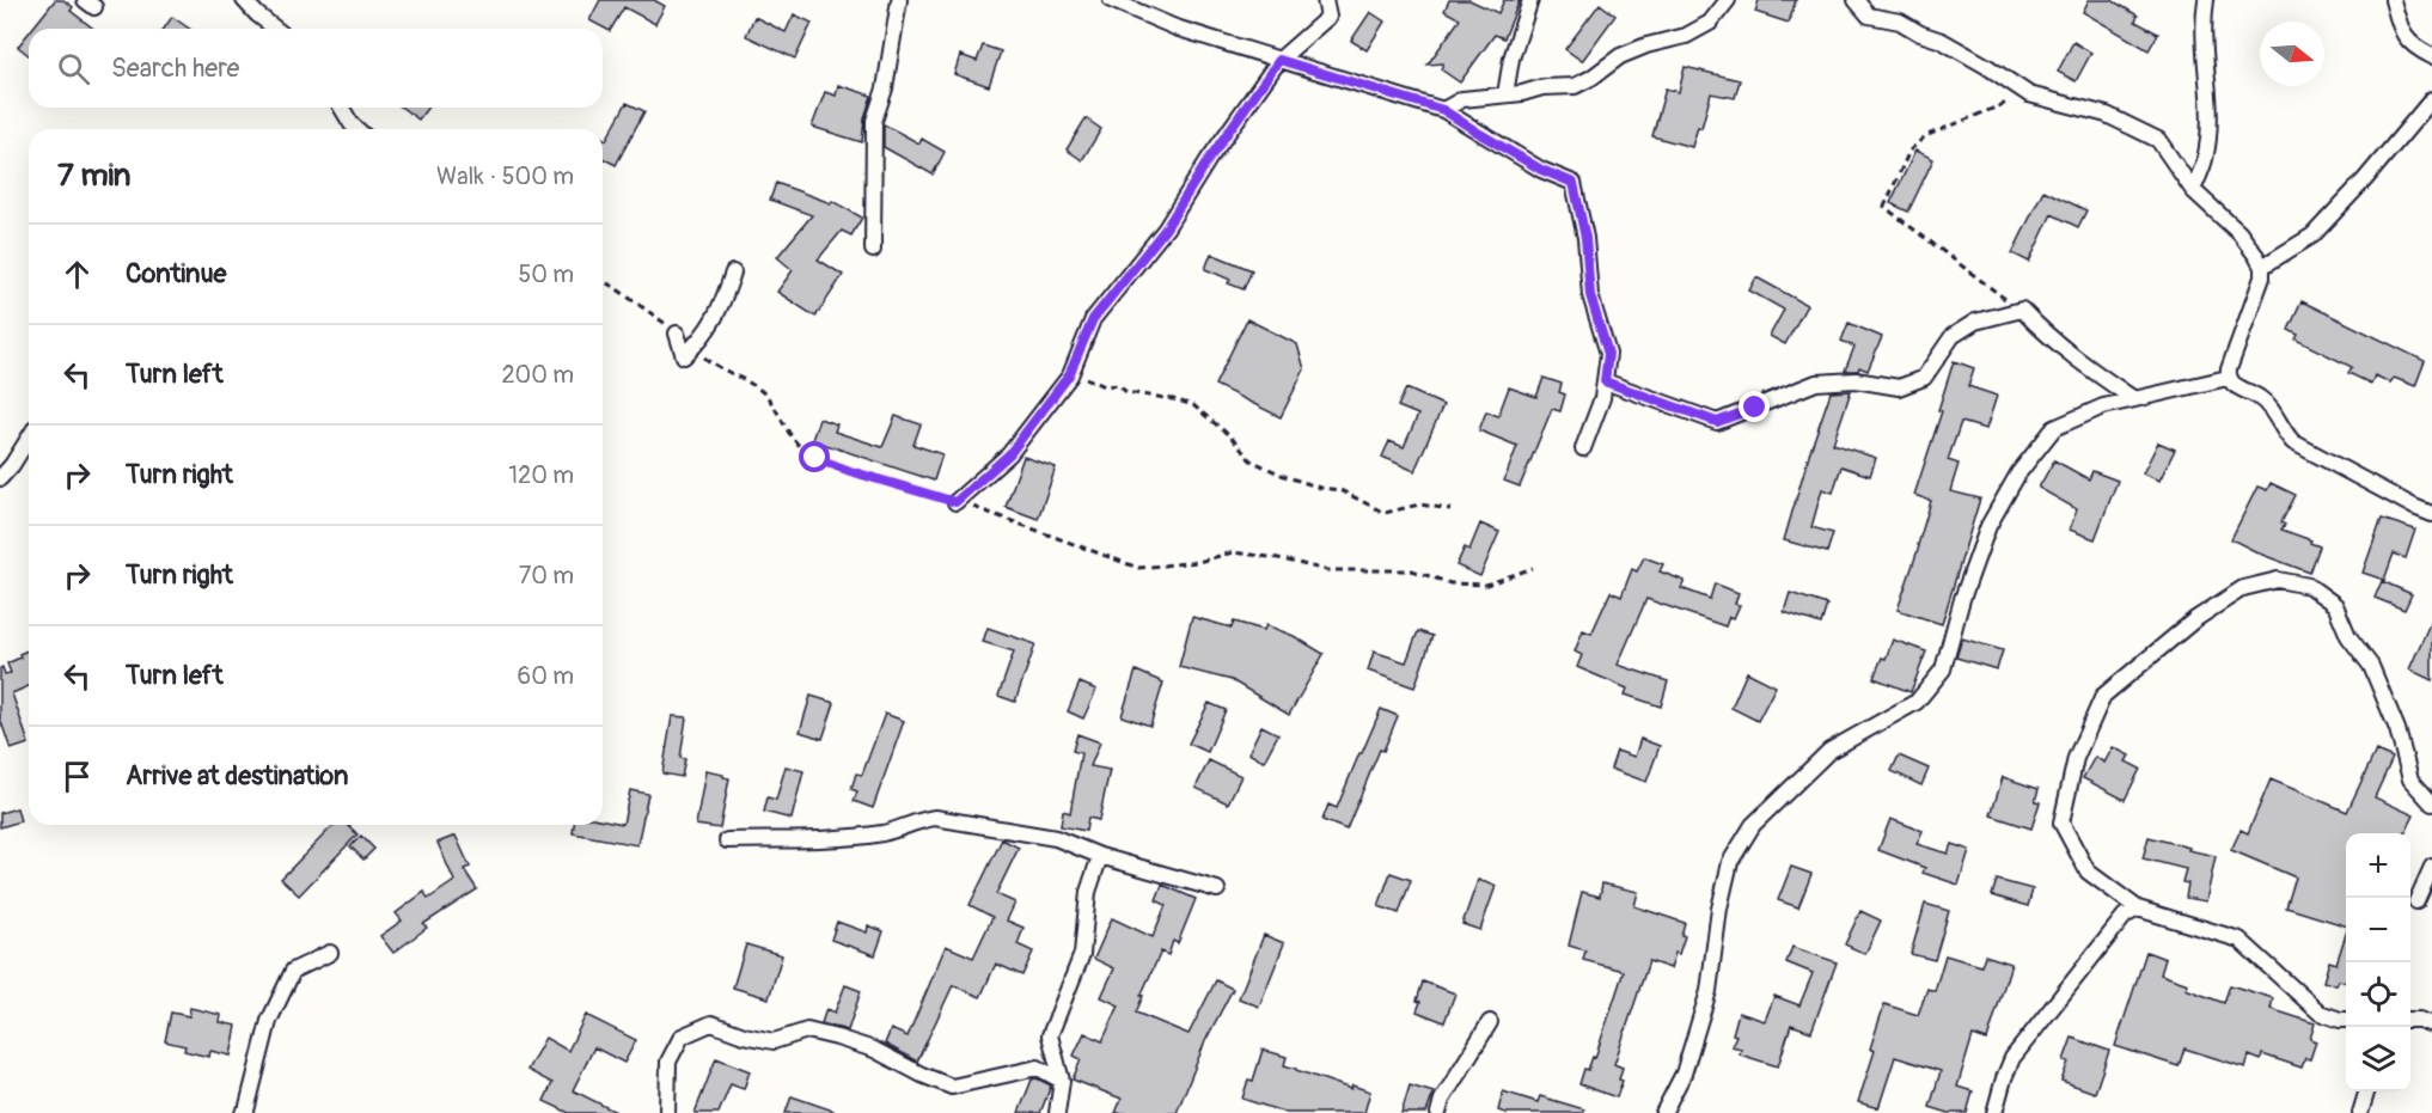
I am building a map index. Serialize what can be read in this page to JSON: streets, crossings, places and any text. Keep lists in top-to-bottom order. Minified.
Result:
{"north":"right","page":{"search":"Search here","heading":["7 min","Walk · 500 m"],"list":[["Continue","50 m"],["Turn left","200 m"],["Turn right","120 m"],["Turn right","70 m"],["Turn left","60 m"],"Arrive at destination"],"map_buttons":["+","−"]}}
